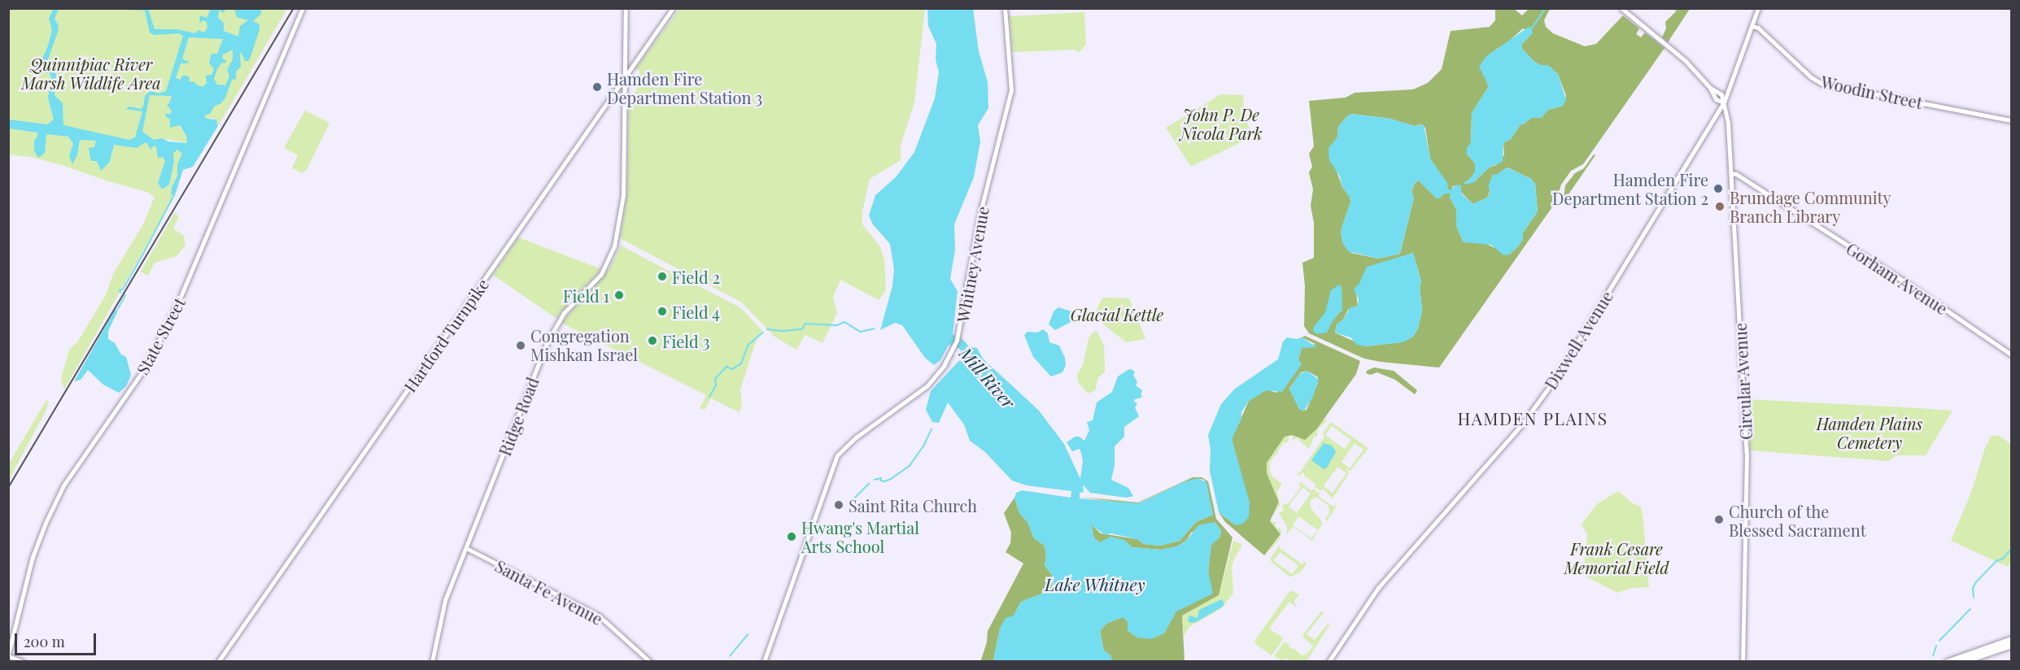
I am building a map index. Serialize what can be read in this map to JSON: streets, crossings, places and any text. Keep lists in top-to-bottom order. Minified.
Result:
{"streets":{"main road":["Woodin Street","Whitney Avenue","Gorham Avenue","Hartford Turnpike","State Street","Dixwell Avenue","Circular Avenue","Ridge Road","Santa Fe Avenue"]},"crossings":[["Woodin Street","Dixwell Avenue"],["Gorham Avenue","Circular Avenue"],["Hartford Turnpike","Ridge Road"],["Dixwell Avenue","Circular Avenue"],["Ridge Road","Santa Fe Avenue"]],"districts":["HAMDEN PLAINS"],"water":["Mill River","Lake Whitney"],"parks":["Quinnipiac River Marsh Wildlife Area","John P. De Nicola Park","Glacial Kettle","Hamden Plains Cemetery","Frank Cesare Memorial Field"],"places":["Hamden Fire Department Station 3","Hamden Fire Department Station 2","Brundage Community Branch Library","Field 2","Field 1","Field 4","Field 3","Congregation Mishkan Israel","Saint Rita Church","Church of the Blessed Sacrament","Hwang's Martial Arts School"],"scale_bar":"200 m"}
